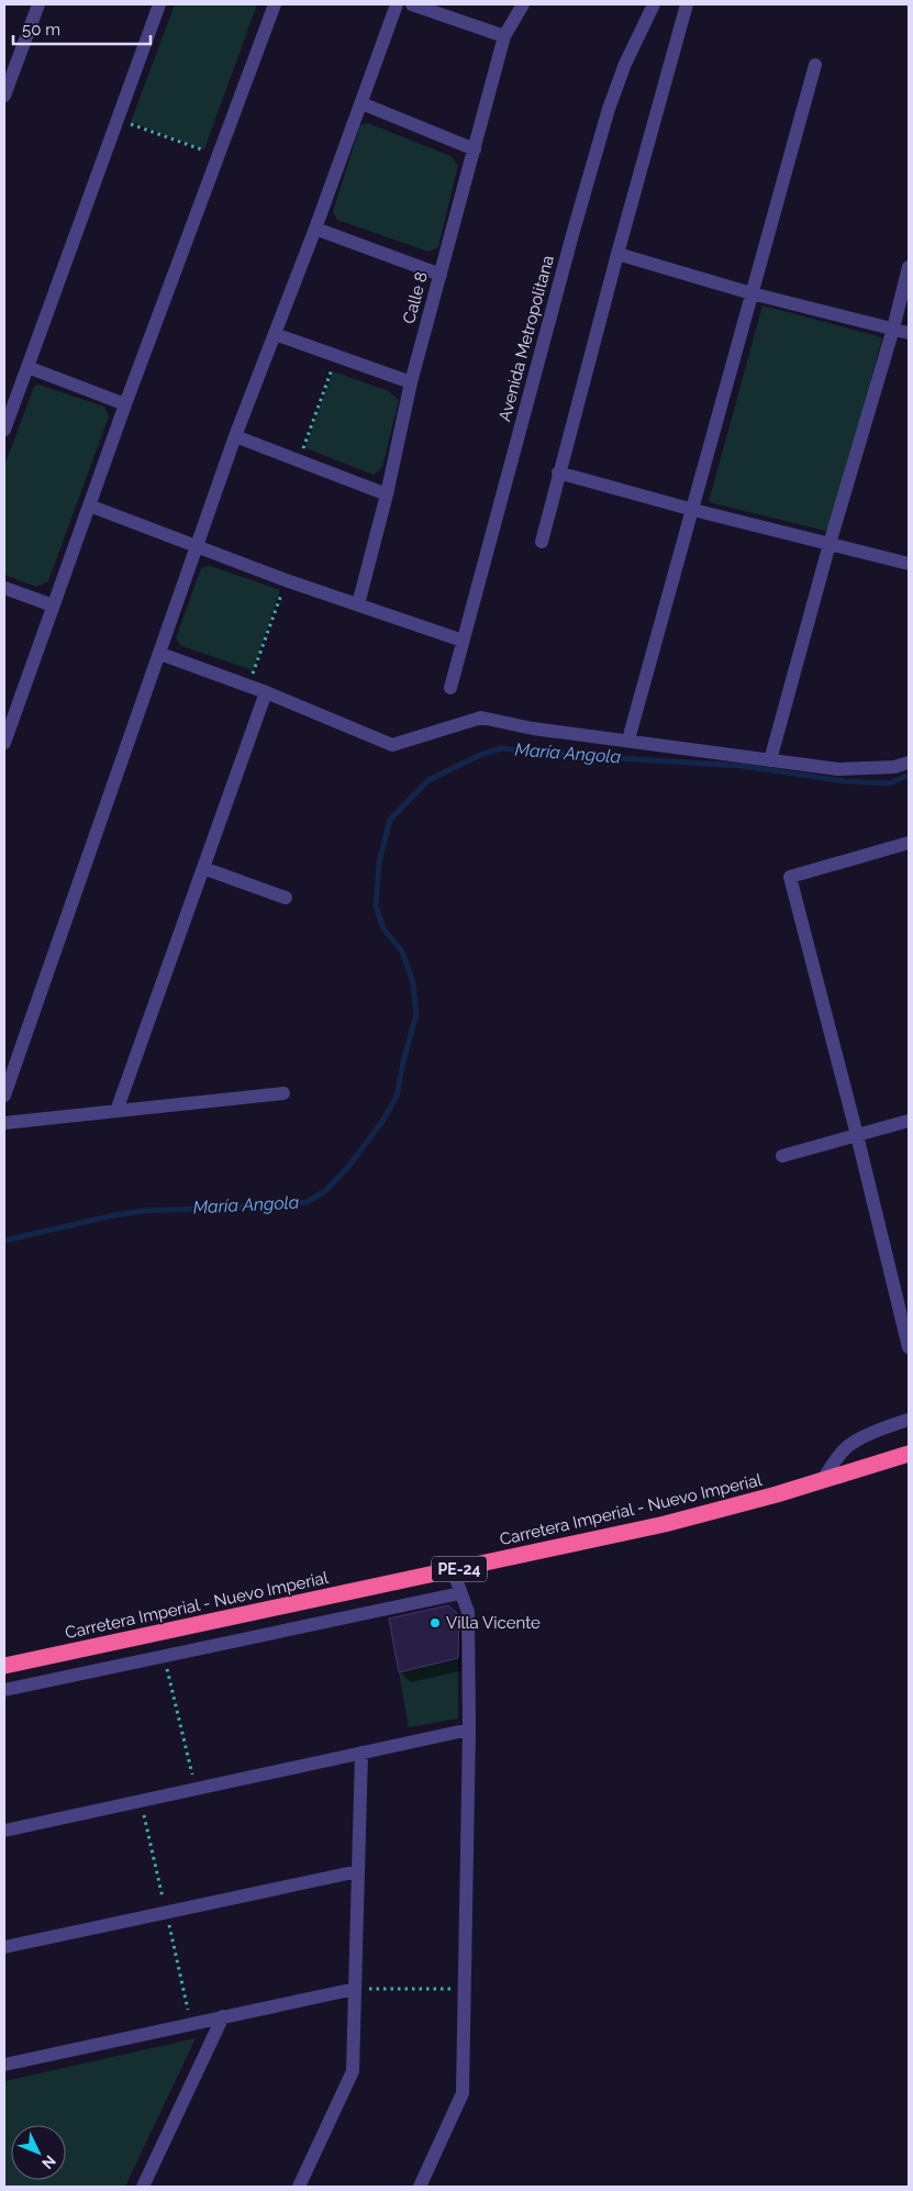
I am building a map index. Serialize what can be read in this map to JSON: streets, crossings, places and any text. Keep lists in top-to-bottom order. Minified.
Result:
{"streets":{"highway":["Carretera Imperial - Nuevo Imperial","PE-24"],"street":["Calle 8","Avenida Metropolitana"]},"water":["María Angola"],"places":["Villa Vicente"],"scale_bar":"50 m","north":"bottom right"}
